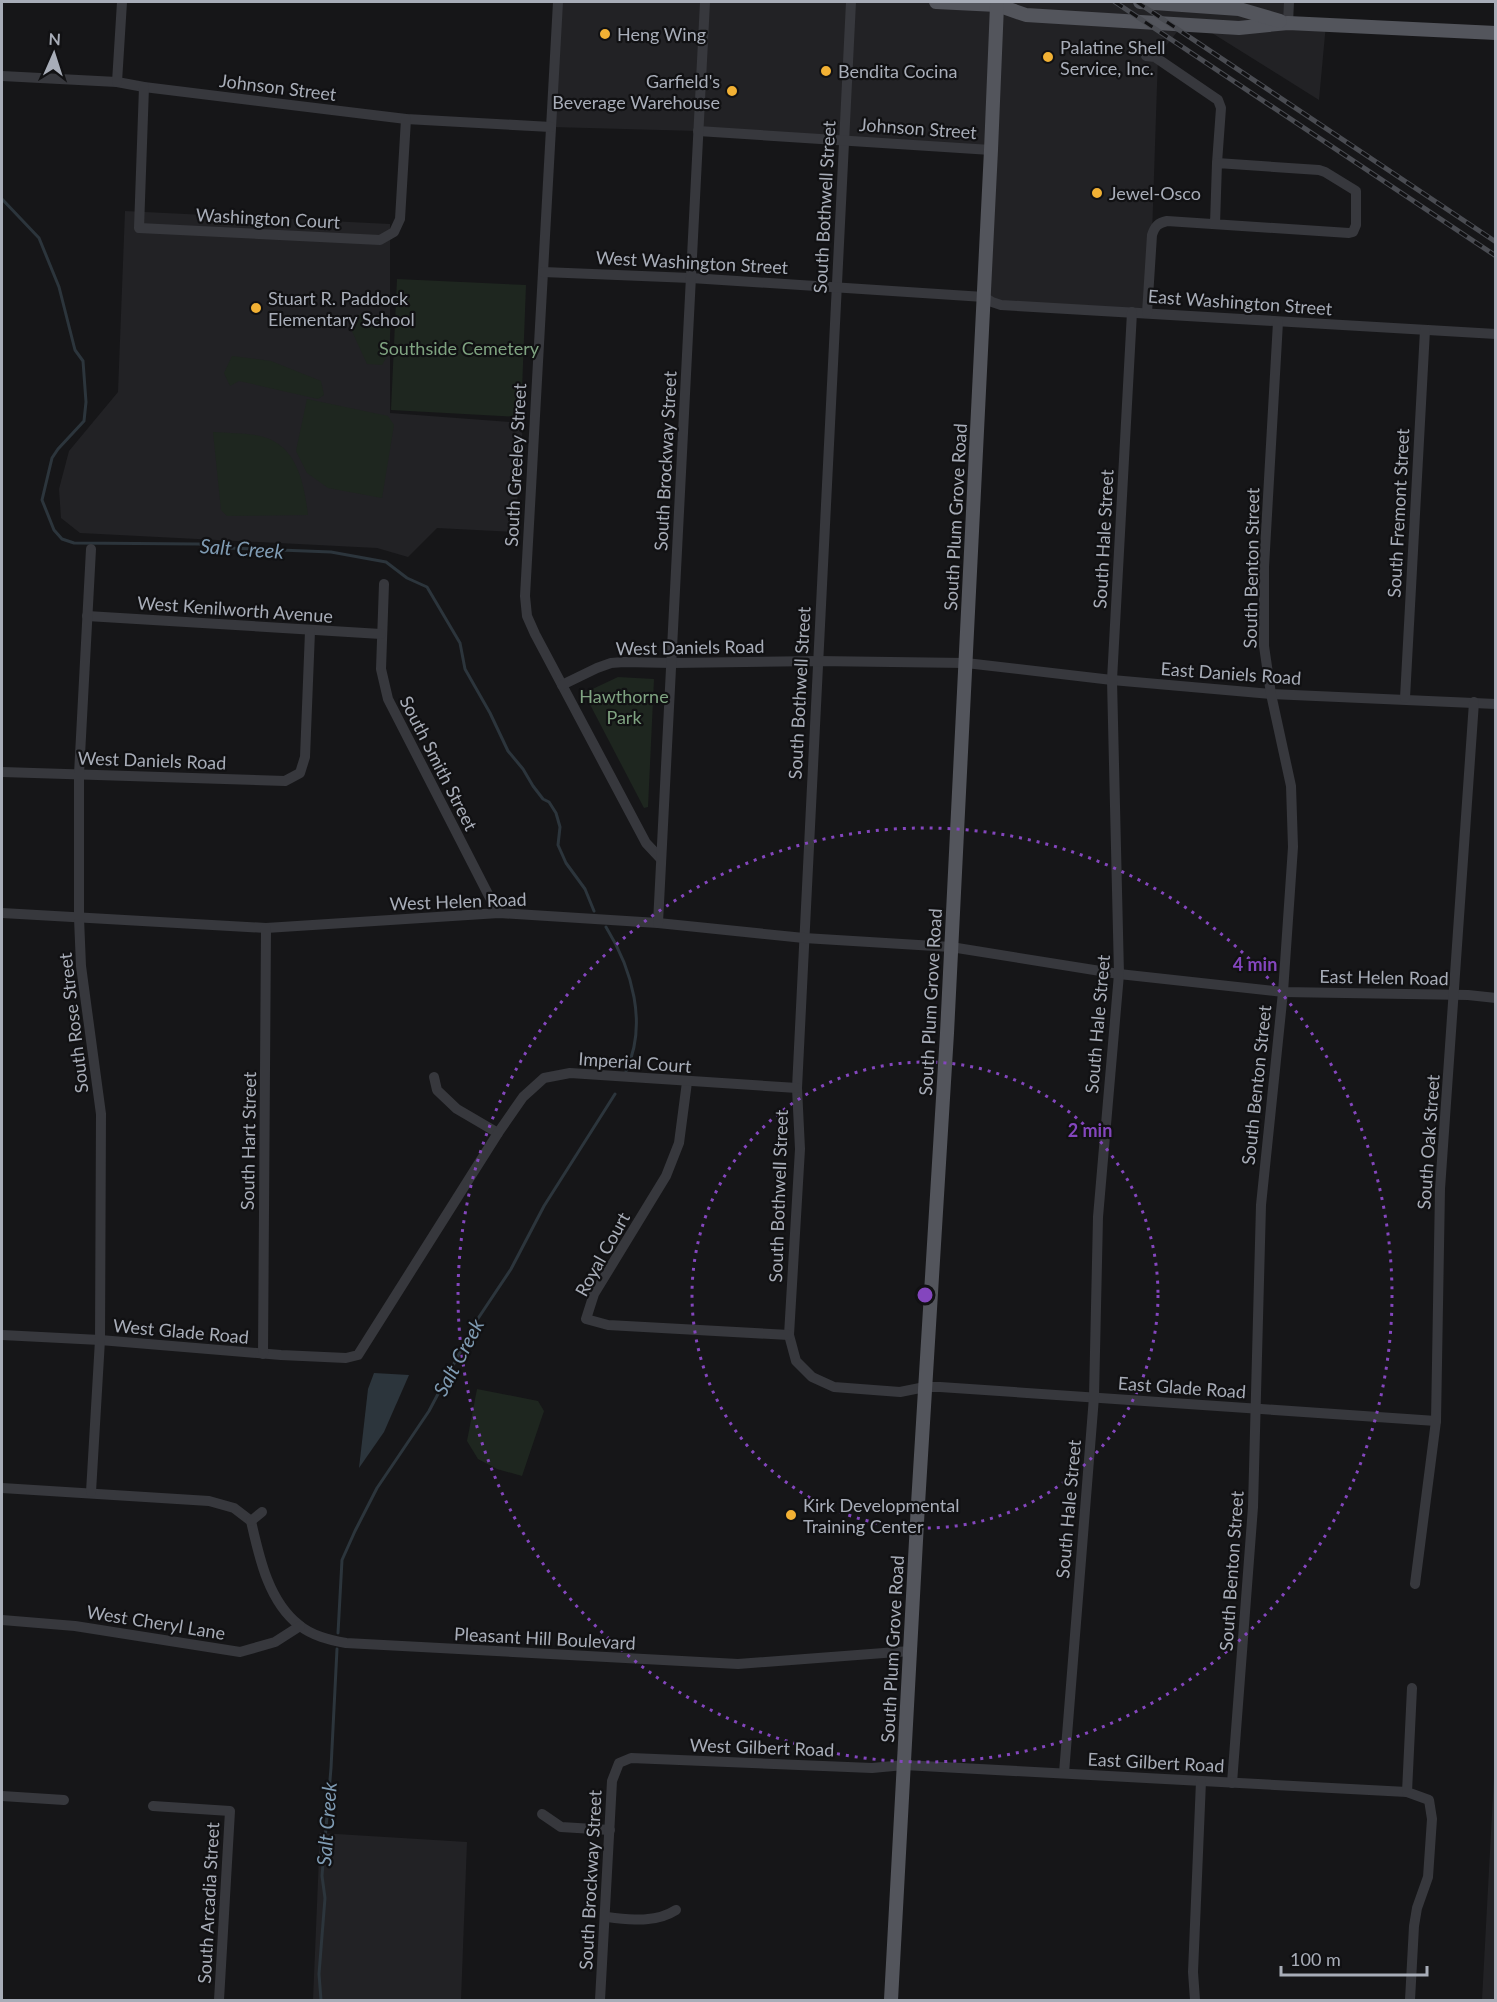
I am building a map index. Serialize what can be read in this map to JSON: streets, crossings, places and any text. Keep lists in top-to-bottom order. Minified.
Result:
{"streets":{"main road":["South Plum Grove Road"],"street":["Johnson Street","South Bothwell Street","Washington Court","West Washington Street","East Washington Street","South Brockway Street","South Greeley Street","South Fremont Street","South Hale Street","South Benton Street","West Kenilworth Avenue","West Daniels Road","East Daniels Road","South Smith Street","West Helen Road","East Helen Road","South Rose Street","Imperial Court","South Hart Street","South Oak Street","Royal Court","West Glade Road","East Glade Road","West Cheryl Lane","Pleasant Hill Boulevard","West Gilbert Road","East Gilbert Road","South Arcadia Street"]},"crossings":[["Johnson Street","South Bothwell Street"],["Johnson Street","Washington Court"],["Johnson Street","South Brockway Street"],["Johnson Street","South Greeley Street"],["Johnson Street","South Plum Grove Road"],["South Bothwell Street","West Washington Street"],["South Bothwell Street","South Plum Grove Road"],["South Bothwell Street","West Daniels Road"],["South Bothwell Street","West Helen Road"],["South Bothwell Street","Imperial Court"],["South Bothwell Street","Royal Court"],["South Bothwell Street","East Glade Road"],["West Washington Street","East Washington Street"],["West Washington Street","South Brockway Street"],["West Washington Street","South Greeley Street"],["West Washington Street","South Plum Grove Road"],["East Washington Street","South Fremont Street"],["East Washington Street","South Plum Grove Road"],["East Washington Street","South Hale Street"],["East Washington Street","South Benton Street"],["South Brockway Street","South Greeley Street"],["South Brockway Street","West Daniels Road"],["South Brockway Street","West Helen Road"],["South Brockway Street","West Gilbert Road"],["South Greeley Street","West Daniels Road"],["South Fremont Street","East Daniels Road"],["South Plum Grove Road","West Daniels Road"],["South Plum Grove Road","East Daniels Road"],["South Plum Grove Road","West Helen Road"],["South Plum Grove Road","East Helen Road"],["South Plum Grove Road","East Glade Road"],["South Plum Grove Road","Pleasant Hill Boulevard"],["South Plum Grove Road","West Gilbert Road"],["South Plum Grove Road","East Gilbert Road"],["South Hale Street","East Daniels Road"],["South Hale Street","East Helen Road"],["South Hale Street","East Glade Road"],["South Hale Street","East Gilbert Road"],["South Benton Street","East Daniels Road"],["South Benton Street","East Helen Road"],["South Benton Street","East Glade Road"],["South Benton Street","East Gilbert Road"],["West Kenilworth Avenue","West Daniels Road"],["West Kenilworth Avenue","South Smith Street"],["West Kenilworth Avenue","South Rose Street"],["West Daniels Road","East Daniels Road"],["West Daniels Road","South Rose Street"],["East Daniels Road","South Oak Street"],["South Smith Street","West Helen Road"],["West Helen Road","East Helen Road"],["West Helen Road","South Rose Street"],["West Helen Road","South Hart Street"],["East Helen Road","South Oak Street"],["South Rose Street","West Glade Road"],["Imperial Court","Royal Court"],["Imperial Court","West Glade Road"],["South Hart Street","West Glade Road"],["South Oak Street","East Glade Road"],["West Cheryl Lane","Pleasant Hill Boulevard"],["West Gilbert Road","East Gilbert Road"]],"water":["Salt Creek"],"parks":["Southside Cemetery","Hawthorne Park"],"places":["Heng Wing","Palatine Shell Service, Inc.","Bendita Cocina","Garfield's Beverage Warehouse","Jewel-Osco","Stuart R. Paddock Elementary School","Kirk Developmental Training Center"],"scale_bar":"100 m","north":"top","rings":["4 min","2 min"]}
